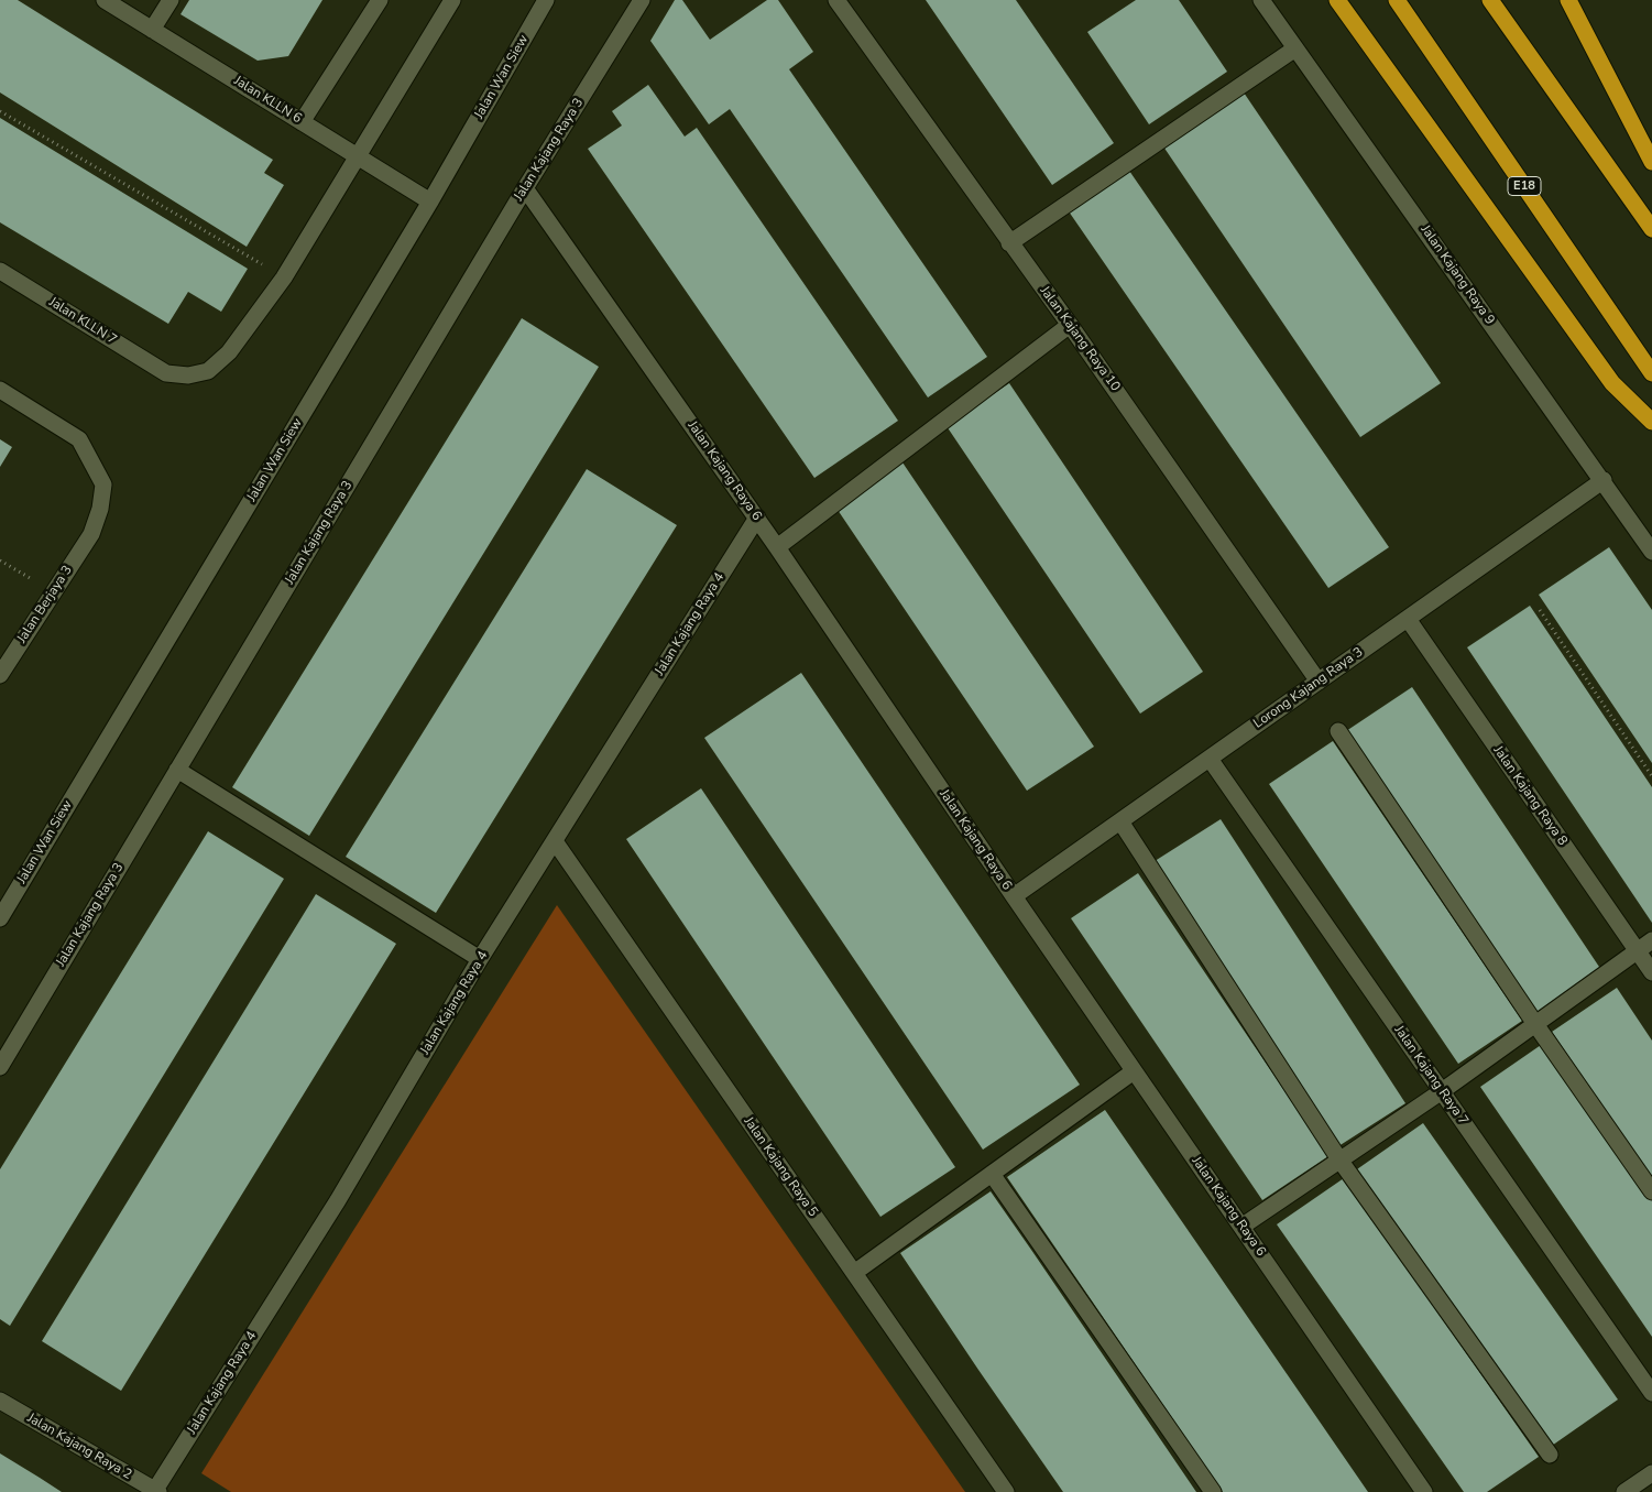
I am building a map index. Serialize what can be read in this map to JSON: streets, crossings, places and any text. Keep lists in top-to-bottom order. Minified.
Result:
{"streets":{"highway":["E18"],"street":["Jalan Wan Siew","Jalan KLLN 6","Jalan Kajang Raya 3","Jalan Kajang Raya 9","Jalan KLLN 7","Jalan Kajang Raya 10","Jalan Kajang Raya 6","Jalan Berjaya 3","Jalan Kajang Raya 4","Lorong Kajang Raya 3","Jalan Kajang Raya 8","Jalan Kajang Raya 7","Jalan Kajang Raya 5","Jalan Kajang Raya 2"]},"crossings":[["Jalan Wan Siew","Jalan KLLN 6"],["Jalan Kajang Raya 3","Jalan Kajang Raya 6"],["Jalan Kajang Raya 9","Lorong Kajang Raya 3"],["Jalan Kajang Raya 10","Lorong Kajang Raya 3"],["Jalan Kajang Raya 6","Jalan Kajang Raya 4"],["Jalan Kajang Raya 6","Lorong Kajang Raya 3"],["Jalan Kajang Raya 4","Jalan Kajang Raya 5"],["Jalan Kajang Raya 4","Jalan Kajang Raya 2"],["Lorong Kajang Raya 3","Jalan Kajang Raya 8"],["Lorong Kajang Raya 3","Jalan Kajang Raya 7"]]}
